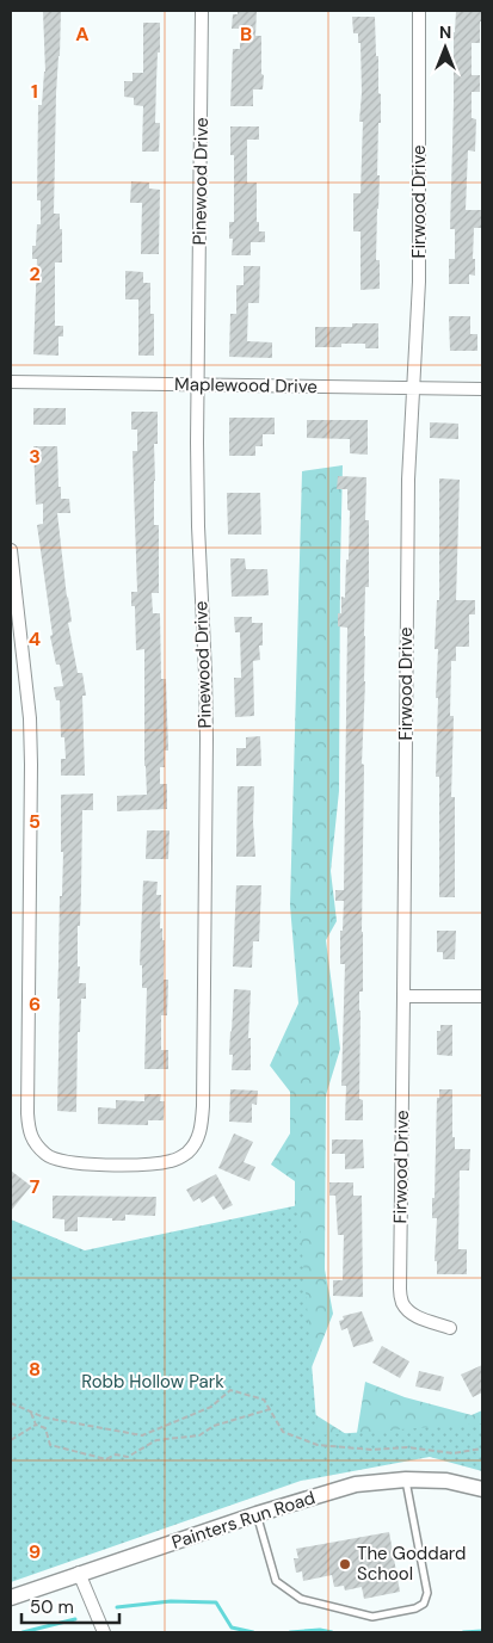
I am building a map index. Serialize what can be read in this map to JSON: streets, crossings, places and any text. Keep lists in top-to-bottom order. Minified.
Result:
{"streets":{"street":["Pinewood Drive","Firwood Drive","Maplewood Drive","Painters Run Road"]},"crossings":[["Pinewood Drive","Maplewood Drive"],["Firwood Drive","Maplewood Drive"]],"parks":["Robb Hollow Park"],"places":["The Goddard School"],"scale_bar":"50 m","north":"top","grid":{"columns":["A","B"],"rows":["1","2","3","4","5","6","7","8","9"]}}
